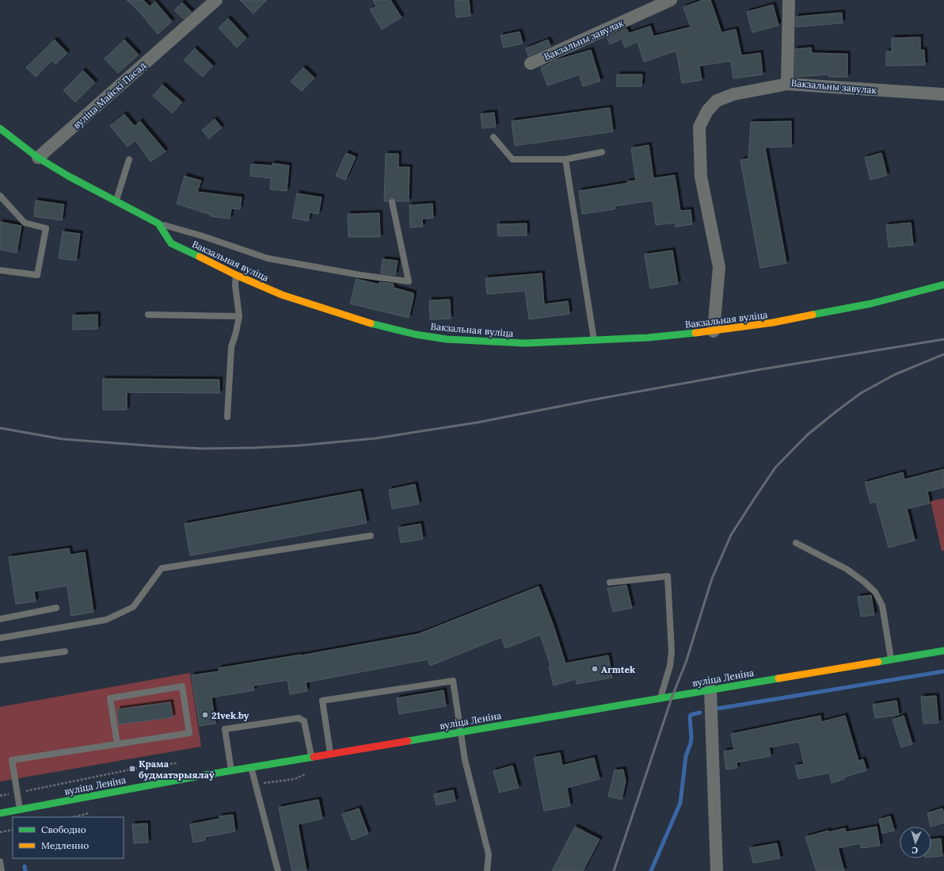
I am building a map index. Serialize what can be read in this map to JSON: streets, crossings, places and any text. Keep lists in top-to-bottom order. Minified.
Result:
{"streets":{"street":["Вакзальны завулак","вуліца Майскі Пасад","Вакзальная вуліца","вуліца Леніна"]},"crossings":[["вуліца Майскі Пасад","Вакзальная вуліца"]],"places":{"other":["Armtek","21vek.by"],"transit":["Крама будматэрыялаў"]},"legend":["Свободно","Медленно"],"north":"bottom"}
